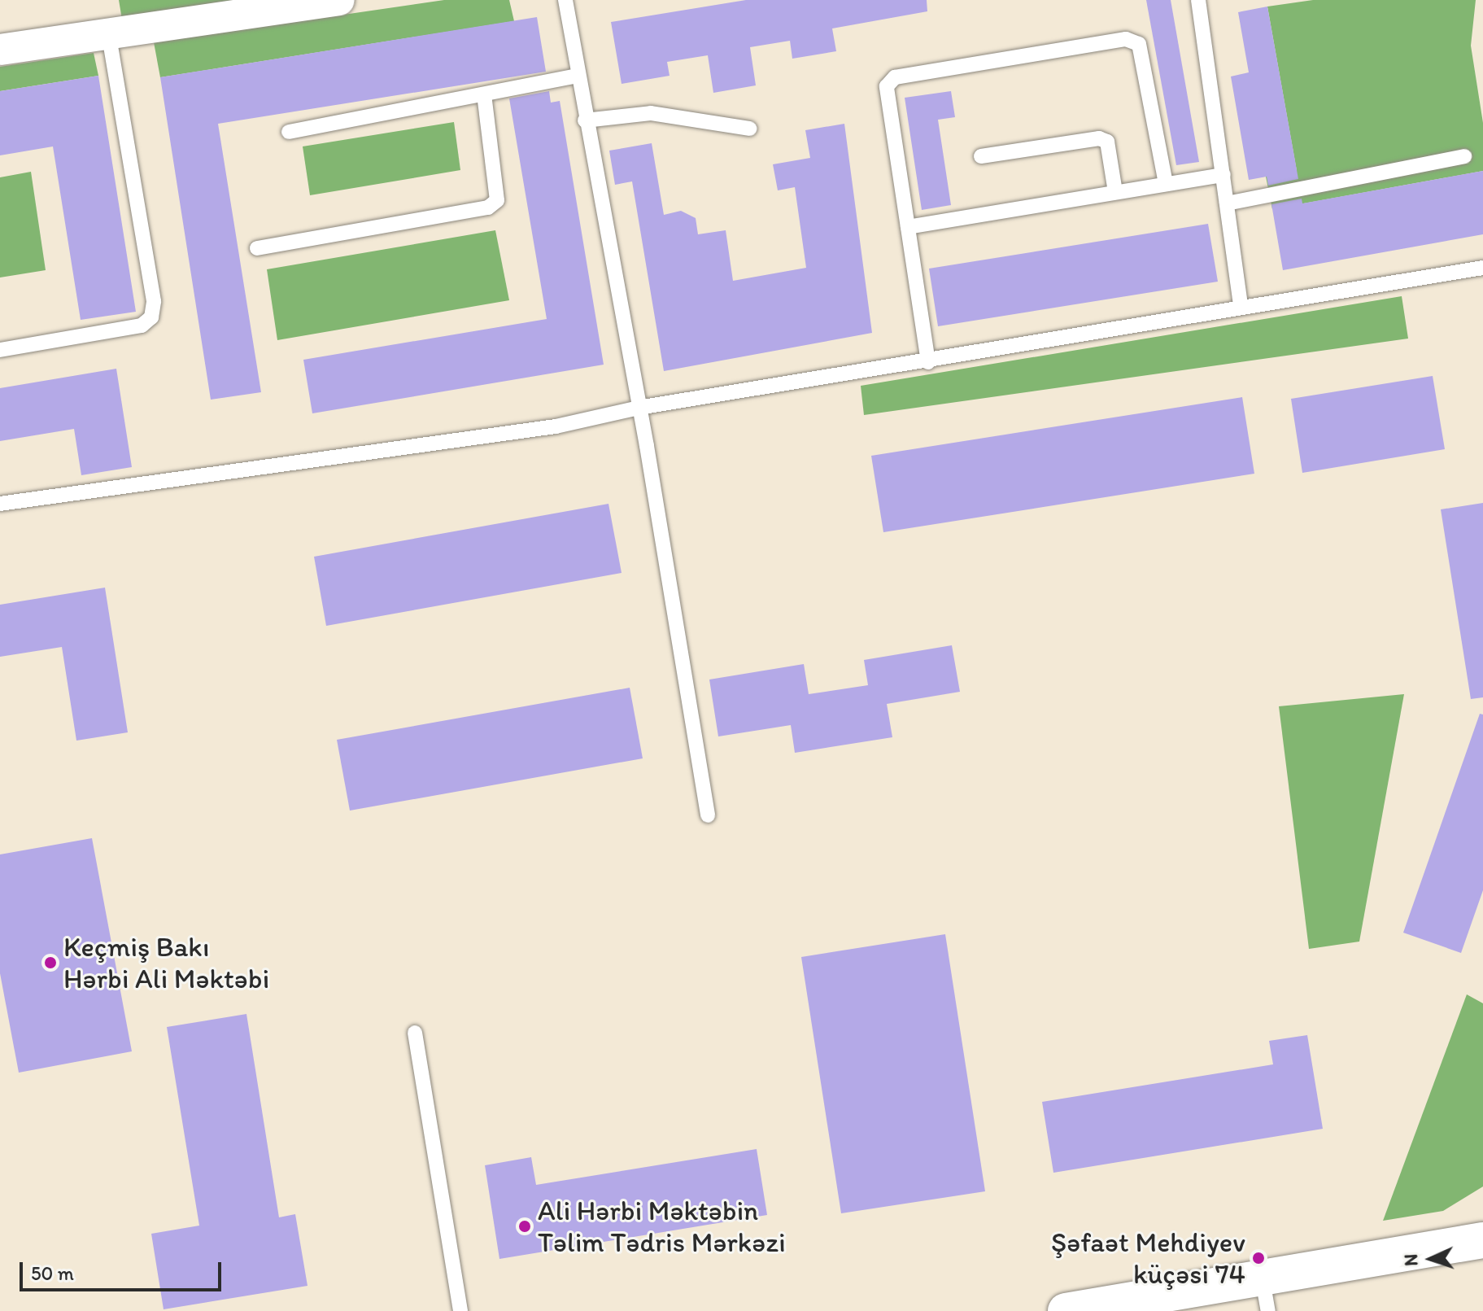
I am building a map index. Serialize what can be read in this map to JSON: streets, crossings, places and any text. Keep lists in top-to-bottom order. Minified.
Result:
{"places":["Keçmiş Bakı Hərbi Ali Məktəbi","Ali Hərbi Məktəbin Təlim Tədris Mərkəzi","Şəfaət Mehdiyev küçəsi 74"],"scale_bar":"50 m","north":"left"}
